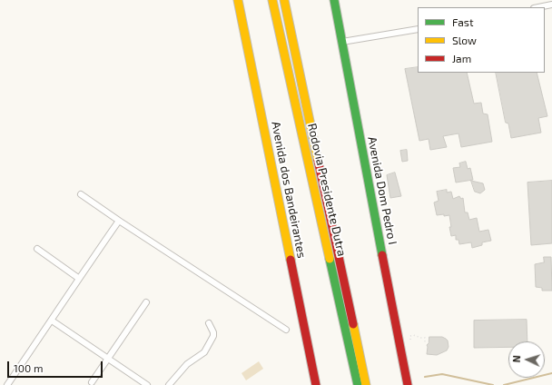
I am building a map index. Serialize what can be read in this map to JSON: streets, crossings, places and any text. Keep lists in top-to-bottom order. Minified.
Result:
{"streets":{"main road":["Avenida dos Bandeirantes","Rodovia Presidente Dutra","Avenida Dom Pedro I"]},"legend":["Fast","Slow","Jam"],"scale_bar":"100 m","north":"left"}
